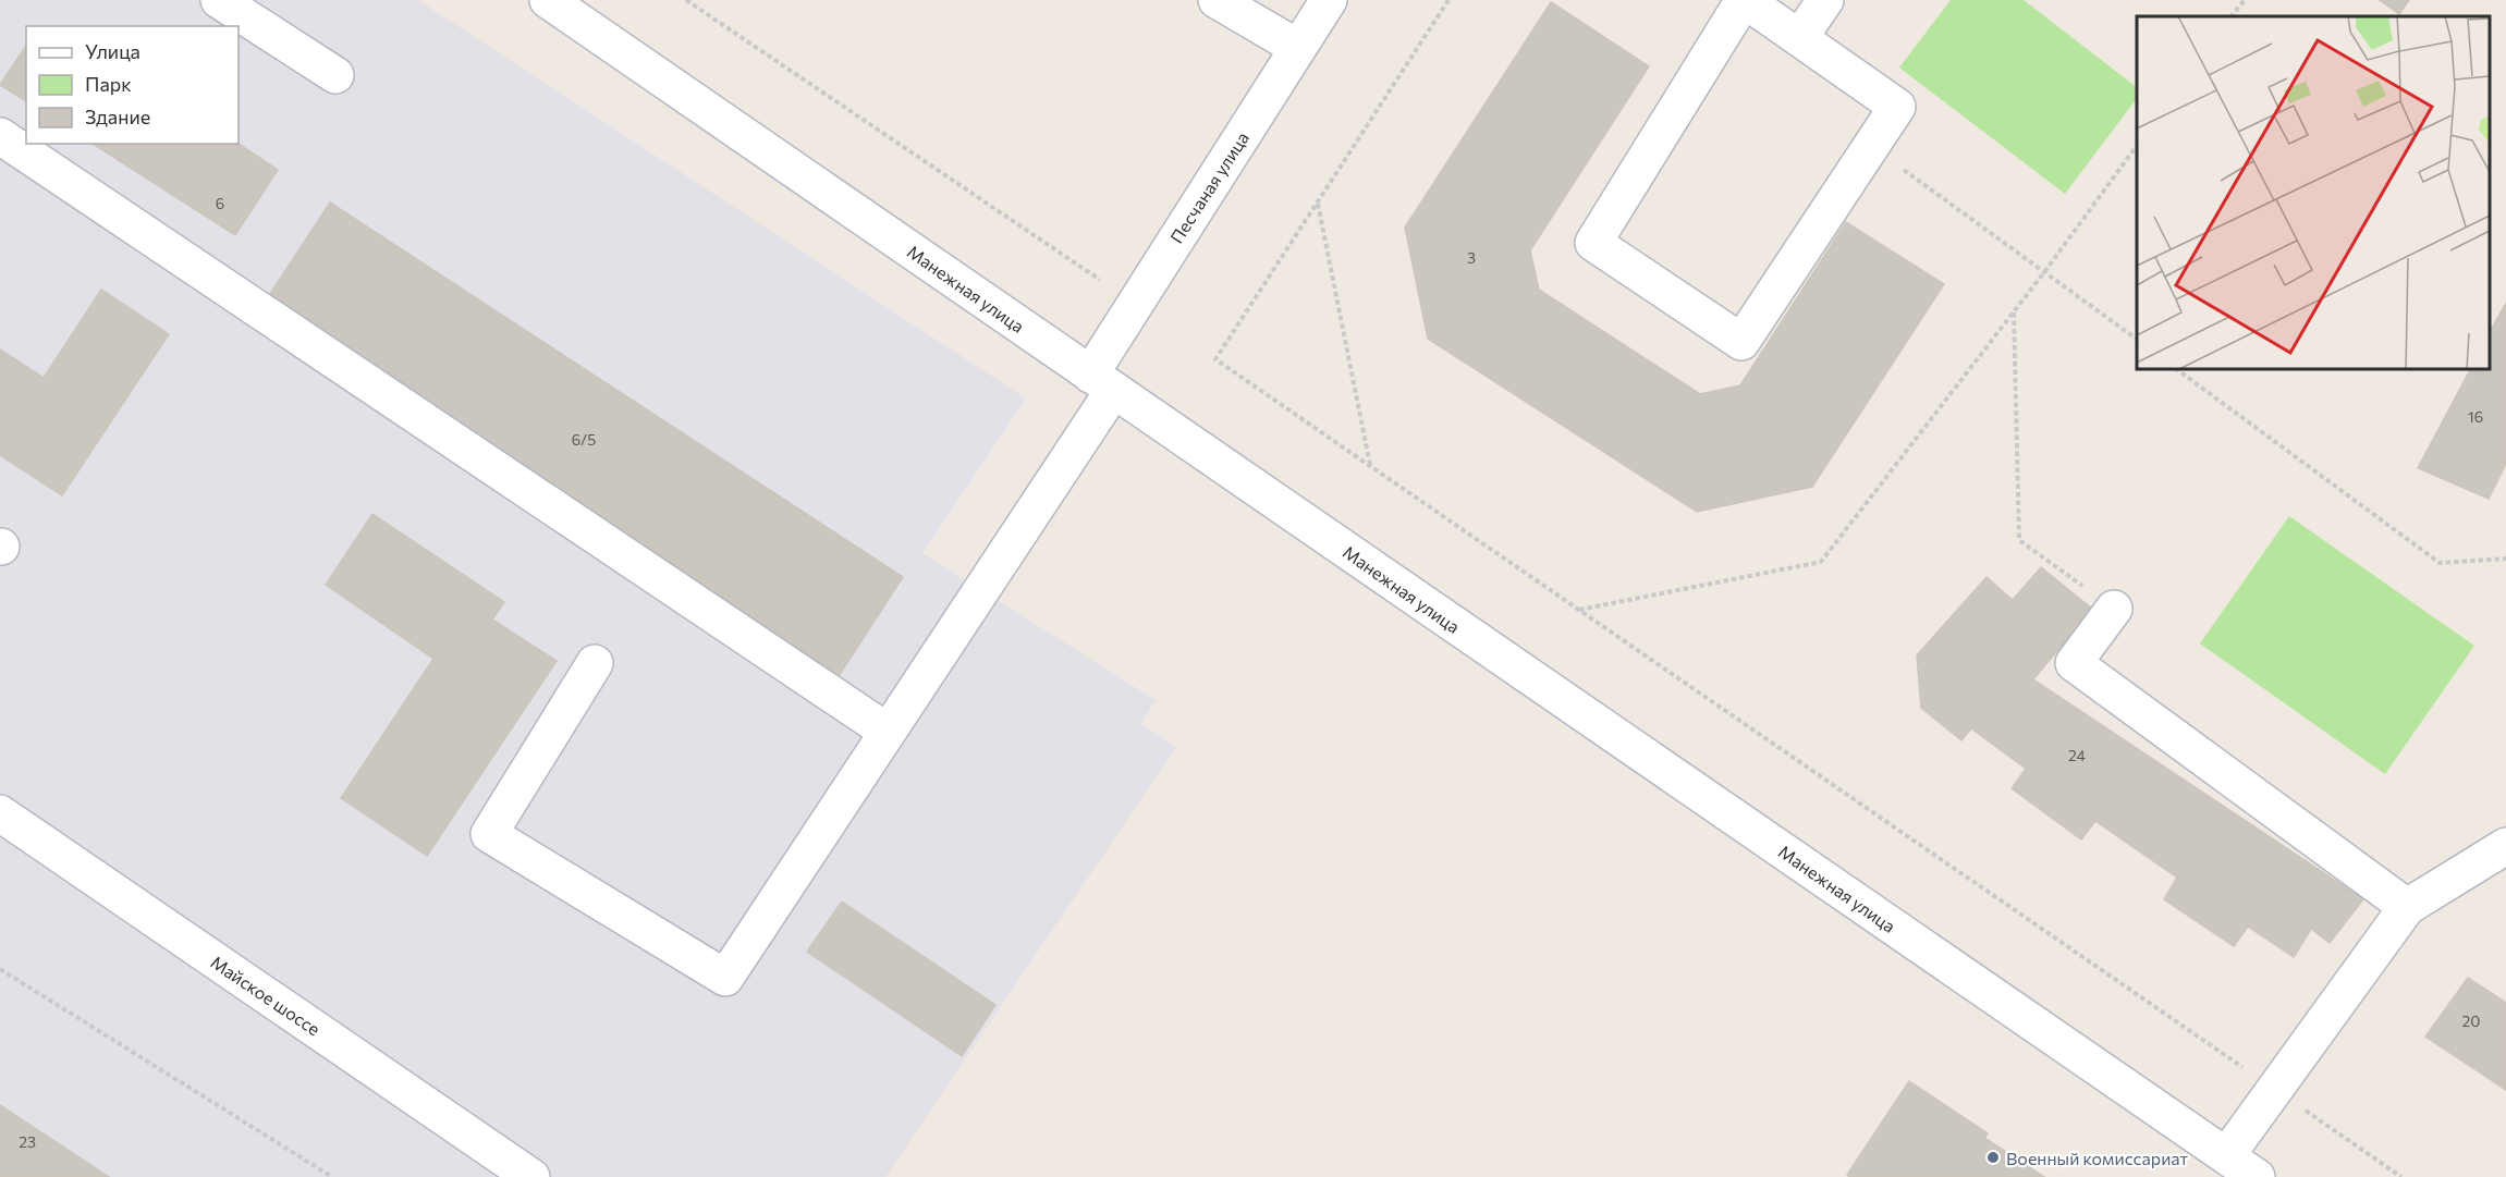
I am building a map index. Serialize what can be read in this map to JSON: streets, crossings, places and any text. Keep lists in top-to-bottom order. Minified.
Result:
{"streets":{"street":["Песчаная улица","Манежная улица","Майское шоссе"]},"crossings":[["Песчаная улица","Манежная улица"]],"places":["Военный комиссариат"],"house_numbers":["6","3","16","6/5","24","20","23"],"legend":["Улица","Парк","Здание"]}
